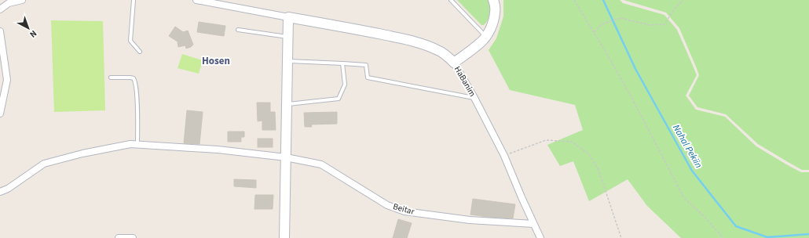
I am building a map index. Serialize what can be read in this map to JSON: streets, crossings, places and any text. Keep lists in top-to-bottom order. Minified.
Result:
{"streets":{"street":["HaBanim","Beitar"]},"crossings":[["HaBanim","Beitar"]],"districts":["Hosen"],"water":["Nahal Pekiin"],"north":"bottom right"}
